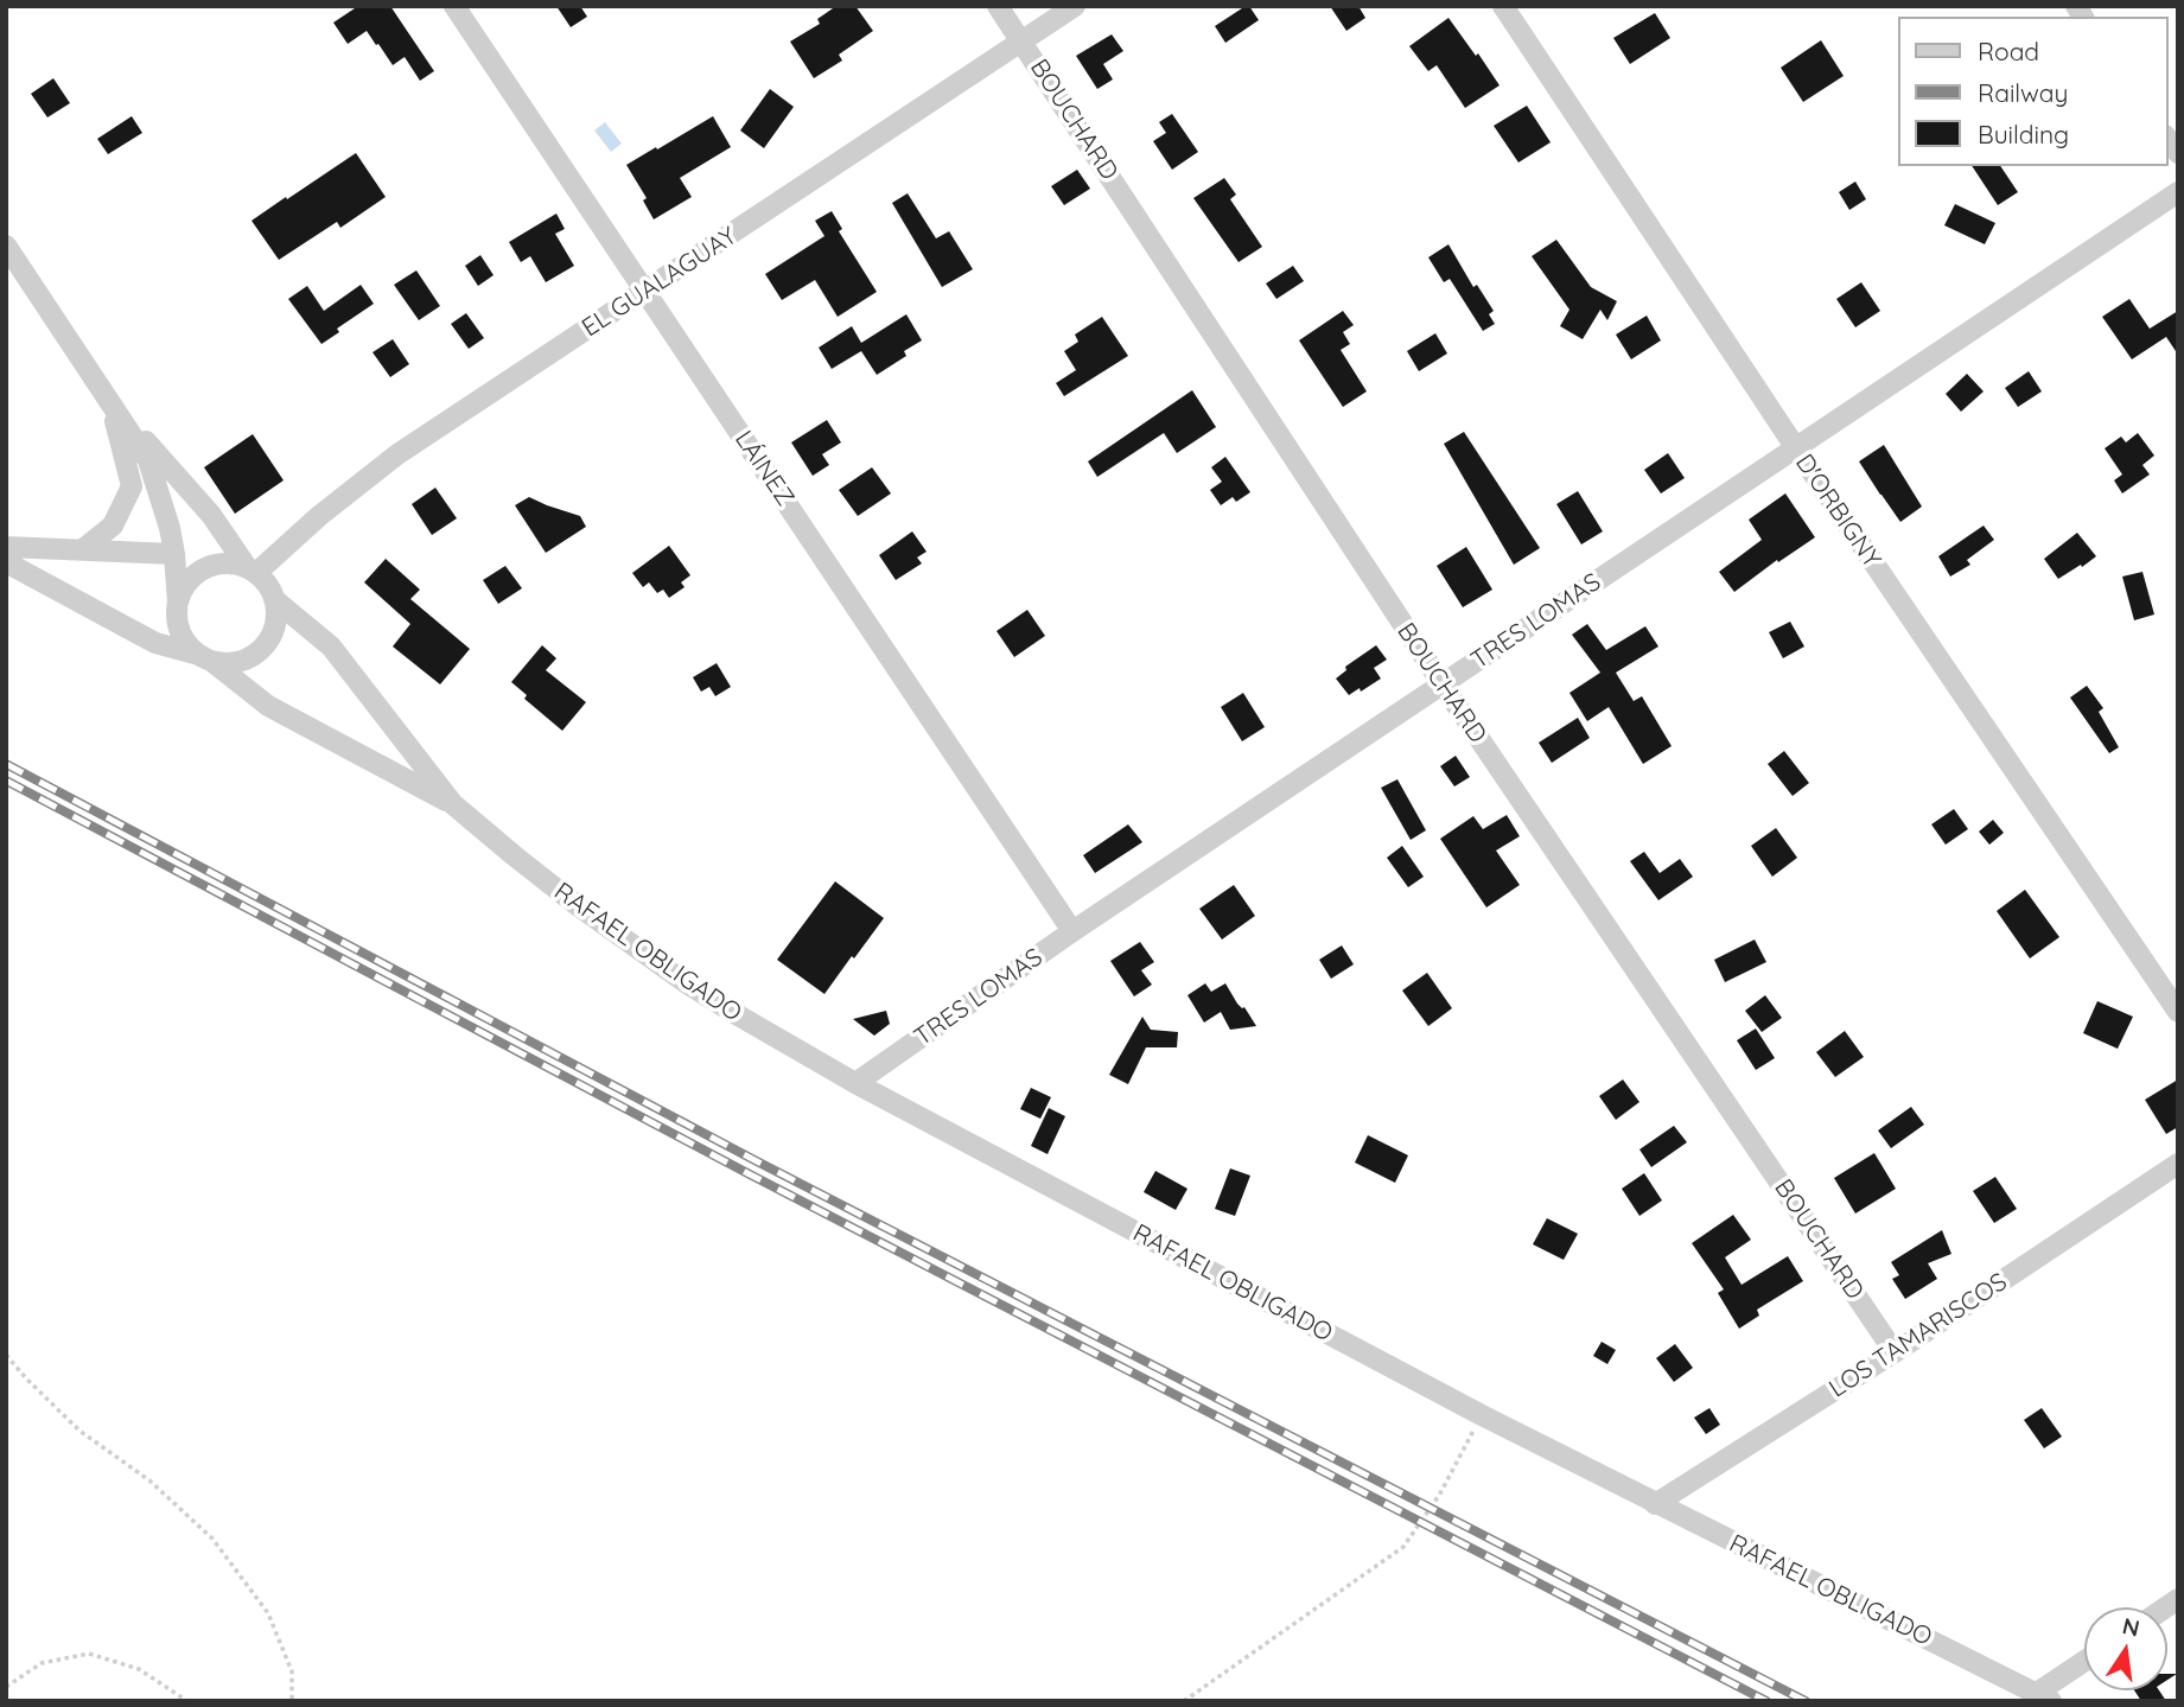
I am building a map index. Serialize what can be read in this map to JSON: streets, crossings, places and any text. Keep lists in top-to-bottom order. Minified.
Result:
{"streets":{"street":["BOUCHARD","EL GUALAGUAY","LÁINEZ","D'ORBIGNY","TRES LOMAS","RAFAEL OBLIGADO","LOS TAMARISCOS"]},"crossings":[["BOUCHARD","EL GUALAGUAY"],["BOUCHARD","TRES LOMAS"],["BOUCHARD","LOS TAMARISCOS"],["EL GUALAGUAY","LÁINEZ"],["EL GUALAGUAY","RAFAEL OBLIGADO"],["LÁINEZ","TRES LOMAS"],["D'ORBIGNY","TRES LOMAS"],["TRES LOMAS","RAFAEL OBLIGADO"],["RAFAEL OBLIGADO","LOS TAMARISCOS"]],"legend":["Road","Railway","Building"],"north":"top"}
